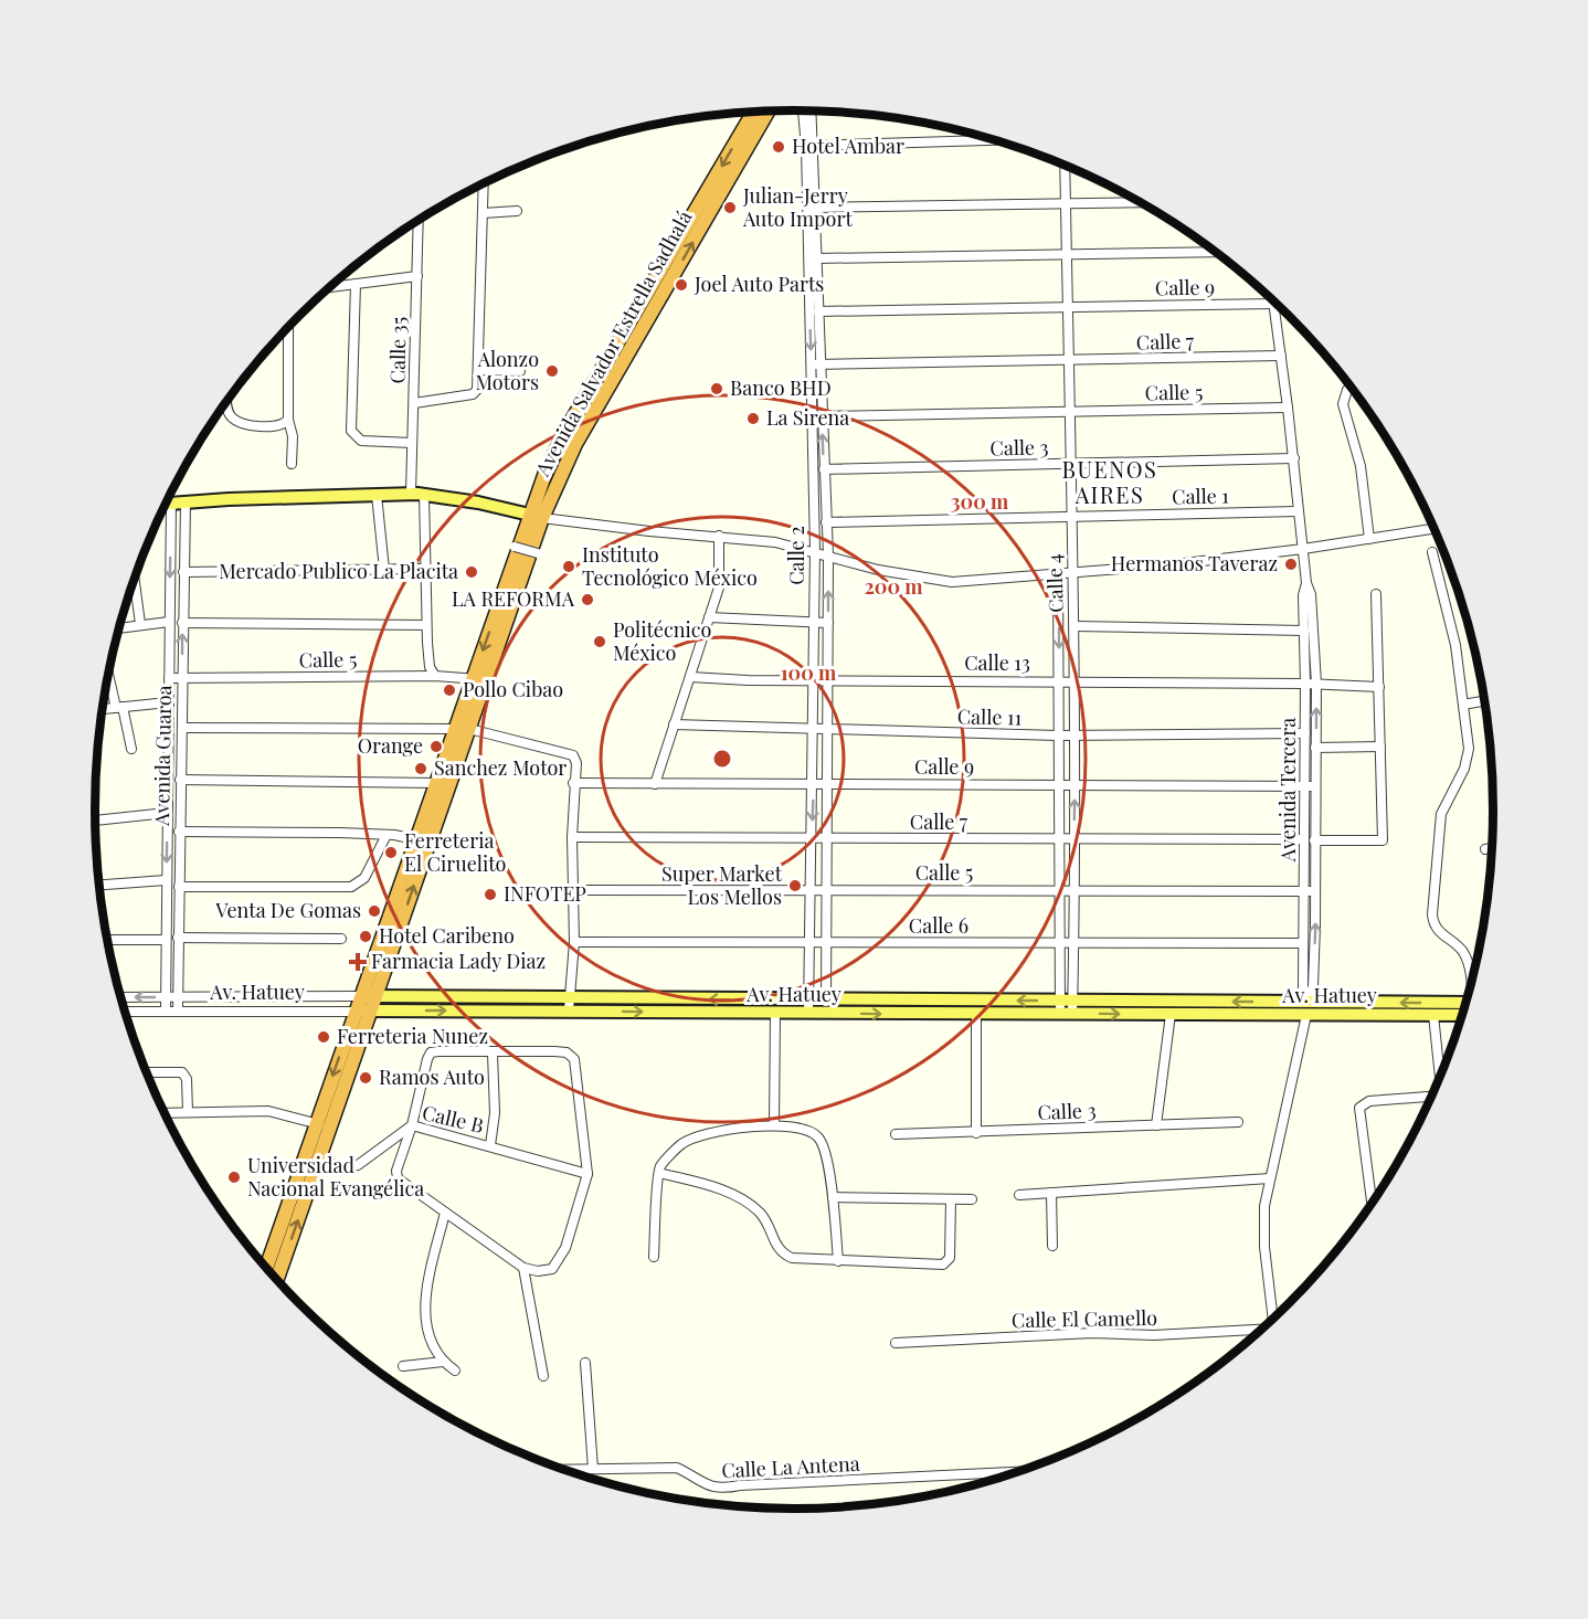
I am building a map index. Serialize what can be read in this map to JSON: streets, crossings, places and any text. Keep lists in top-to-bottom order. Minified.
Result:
{"streets":{"highway":["Avenida Salvador Estrella Sadhalá"],"main road":["Av. Hatuey"],"street":["Calle 9","Calle 7","Calle 35","Calle 5","Calle 3","Calle 1","Calle 2","Calle 4","Calle 13","Calle 11","Avenida Guaroa","Avenida Tercera","Calle 6","Calle B","Calle El Camello","Calle La Antena"]},"crossings":[["Calle 9","Calle 2"],["Calle 9","Calle 4"],["Calle 9","Avenida Tercera"],["Calle 7","Calle 2"],["Calle 7","Calle 4"],["Calle 7","Avenida Tercera"],["Avenida Salvador Estrella Sadhalá","Calle 5"],["Avenida Salvador Estrella Sadhalá","Av. Hatuey"],["Avenida Salvador Estrella Sadhalá","Calle B"],["Calle 5","Calle 2"],["Calle 5","Calle 4"],["Calle 5","Avenida Guaroa"],["Calle 5","Avenida Tercera"],["Calle 3","Calle 2"],["Calle 3","Calle 4"],["Calle 1","Calle 2"],["Calle 1","Calle 4"],["Calle 2","Calle 13"],["Calle 2","Calle 11"],["Calle 2","Calle 6"],["Calle 2","Av. Hatuey"],["Calle 4","Calle 13"],["Calle 4","Calle 11"],["Calle 4","Calle 6"],["Calle 4","Av. Hatuey"],["Calle 13","Avenida Tercera"],["Calle 11","Avenida Tercera"],["Avenida Guaroa","Av. Hatuey"],["Avenida Tercera","Calle 6"],["Avenida Tercera","Av. Hatuey"]],"districts":["BUENOS AIRES"],"places":{"other":["Hotel Ambar","Julian-Jerry Auto Import","Joel Auto Parts","Alonzo Motors","Banco BHD","La Sirena","Hermanos Taveraz","Instituto Tecnológico México","Mercado Publico La Placita","LA REFORMA","Politécnico México","Pollo Cibao","Orange","Sanchez Motor","Ferreteria El Ciruelito","Super Market Los Mellos","INFOTEP","Venta De Gomas","Hotel Caribeno","Ferreteria Nunez","Ramos Auto","Universidad Nacional Evangélica"],"health":["Farmacia Lady Diaz"]},"rings":["300 m","200 m","100 m"]}
